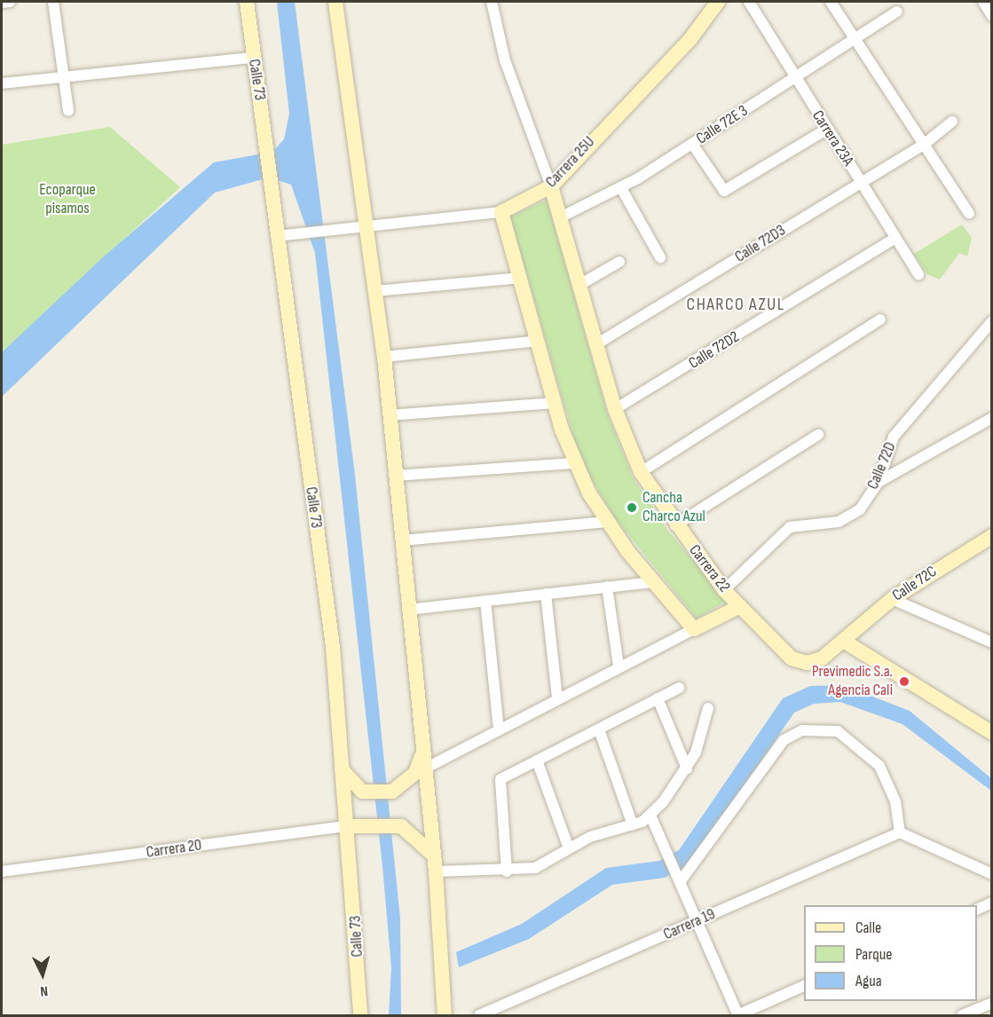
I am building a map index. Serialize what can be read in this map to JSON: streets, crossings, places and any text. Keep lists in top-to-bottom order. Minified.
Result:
{"streets":{"main road":["Calle 73","Carrera 25U","Carrera 22","Calle 72C"],"street":["Calle 72E 3","Carrera 23A","Calle 72D3","Calle 72D2","Calle 72D","Carrera 20","Carrera 19"]},"crossings":[["Calle 73","Carrera 25U"],["Calle 73","Carrera 20"],["Calle 72E 3","Carrera 23A"],["Calle 72E 3","Carrera 22"],["Carrera 23A","Calle 72D3"],["Carrera 23A","Calle 72D2"],["Carrera 25U","Carrera 22"],["Calle 72D3","Carrera 22"],["Calle 72D2","Carrera 22"],["Calle 72D","Carrera 22"],["Carrera 22","Calle 72C"]],"districts":["CHARCO AZUL"],"parks":["Ecoparque pisamos"],"places":["Cancha Charco Azul","Previmedic S.a. Agencia Cali"],"legend":["Calle","Parque","Agua"],"north":"bottom"}
